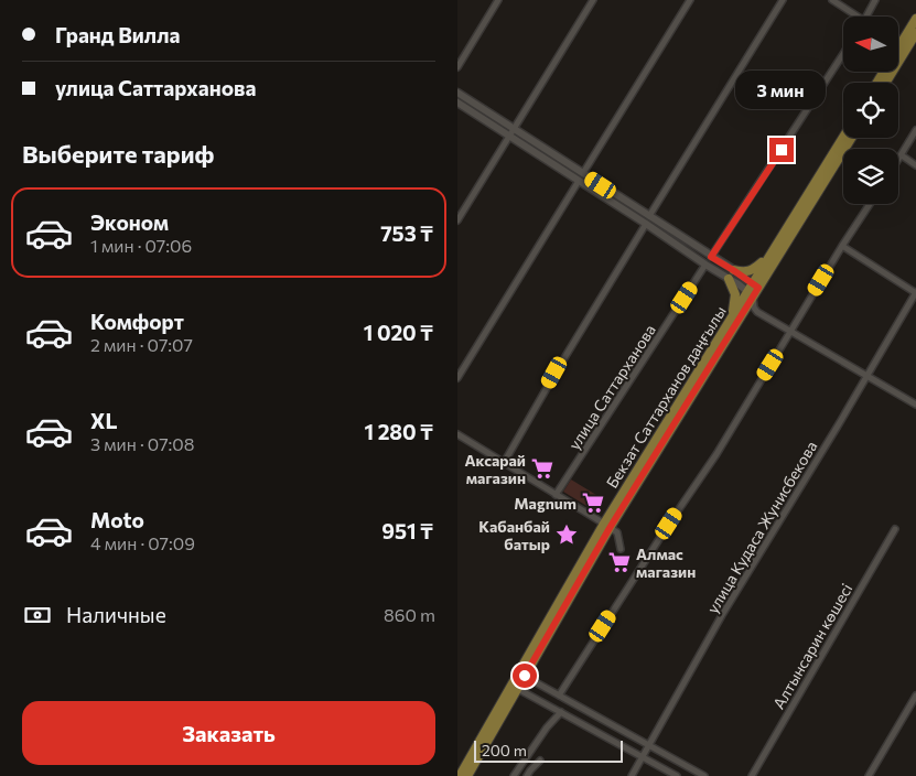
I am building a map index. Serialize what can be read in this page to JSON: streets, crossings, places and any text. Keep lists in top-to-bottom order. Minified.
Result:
{"streets":{"main road":["Бекзат Саттарханов даңғылы"],"street":["улица Саттарханова","улица Кудаса Жунисбекова","Алтынсарин көшесі"]},"places":{"supermarket":["Аксарай магазин","Magnum","Алмас магазин"],"place":["Кабанбай батыр"]},"scale_bar":"200 m","north":"left","page":{"banner":["Гранд Вилла","улица Саттарханова"],"bubble":"3 мин","heading":"Выберите тариф","list":[{"name":"Эконом","note":"1 мин · 07:06","value":"753 ₸"},{"name":"Комфорт","note":"2 мин · 07:07","value":"1 020 ₸"},{"name":"XL","note":"3 мин · 07:08","value":"1 280 ₸"},{"name":"Moto","note":"4 мин · 07:09","value":"951 ₸"}],"pay":["Наличные","860 m"],"buttons":"Заказать","scale":"200 m"}}
